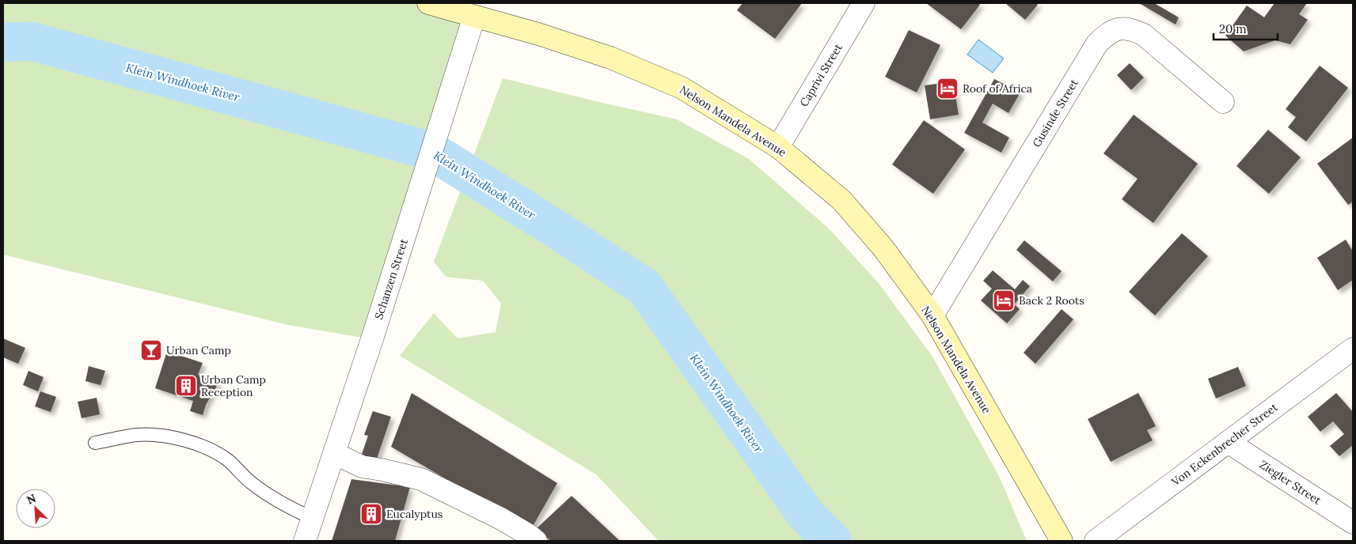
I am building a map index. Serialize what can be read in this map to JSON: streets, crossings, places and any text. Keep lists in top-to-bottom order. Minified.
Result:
{"streets":{"main road":["Nelson Mandela Avenue"],"street":["Caprivi Street","Gusinde Street","Schanzen Street","Von Eckenbrecher Street","Ziegler Street"]},"crossings":[["Caprivi Street","Nelson Mandela Avenue"],["Gusinde Street","Nelson Mandela Avenue"],["Nelson Mandela Avenue","Schanzen Street"],["Von Eckenbrecher Street","Ziegler Street"]],"water":["Klein Windhoek River"],"places":{"hotel":["Roof of Africa","Back 2 Roots"],"bar":["Urban Camp"],"building":["Urban Camp Reception","Eucalyptus"]},"scale_bar":"20 m","north":"top left"}
